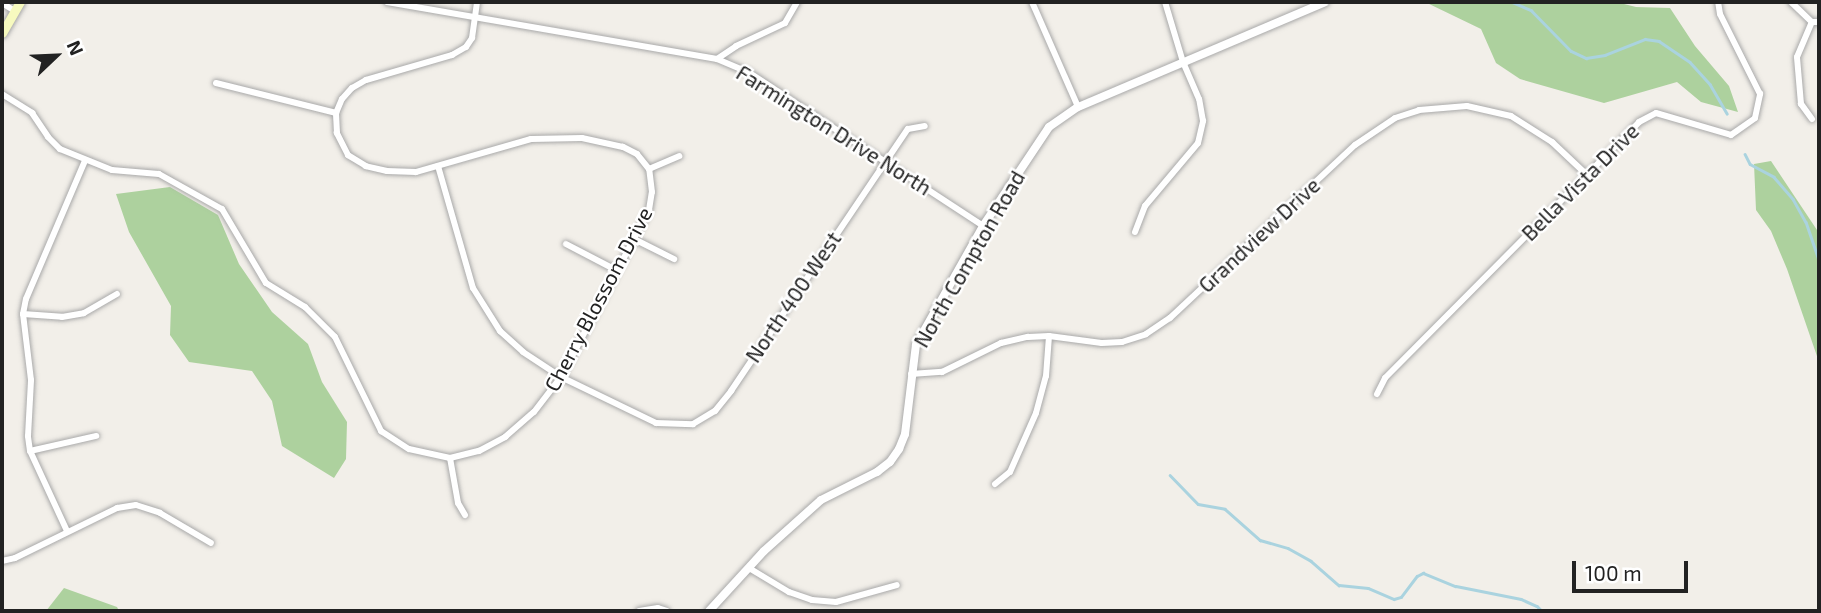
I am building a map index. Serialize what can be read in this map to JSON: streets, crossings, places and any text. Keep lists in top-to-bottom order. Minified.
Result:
{"streets":{"street":["Farmington Drive North","Bella Vista Drive","Grandview Drive","North Compton Road","North 400 West","Cherry Blossom Drive"]},"crossings":[["Farmington Drive North","North Compton Road"],["Farmington Drive North","North 400 West"],["Bella Vista Drive","Grandview Drive"],["Grandview Drive","North Compton Road"],["North 400 West","Cherry Blossom Drive"]],"scale_bar":"100 m","north":"top right"}
